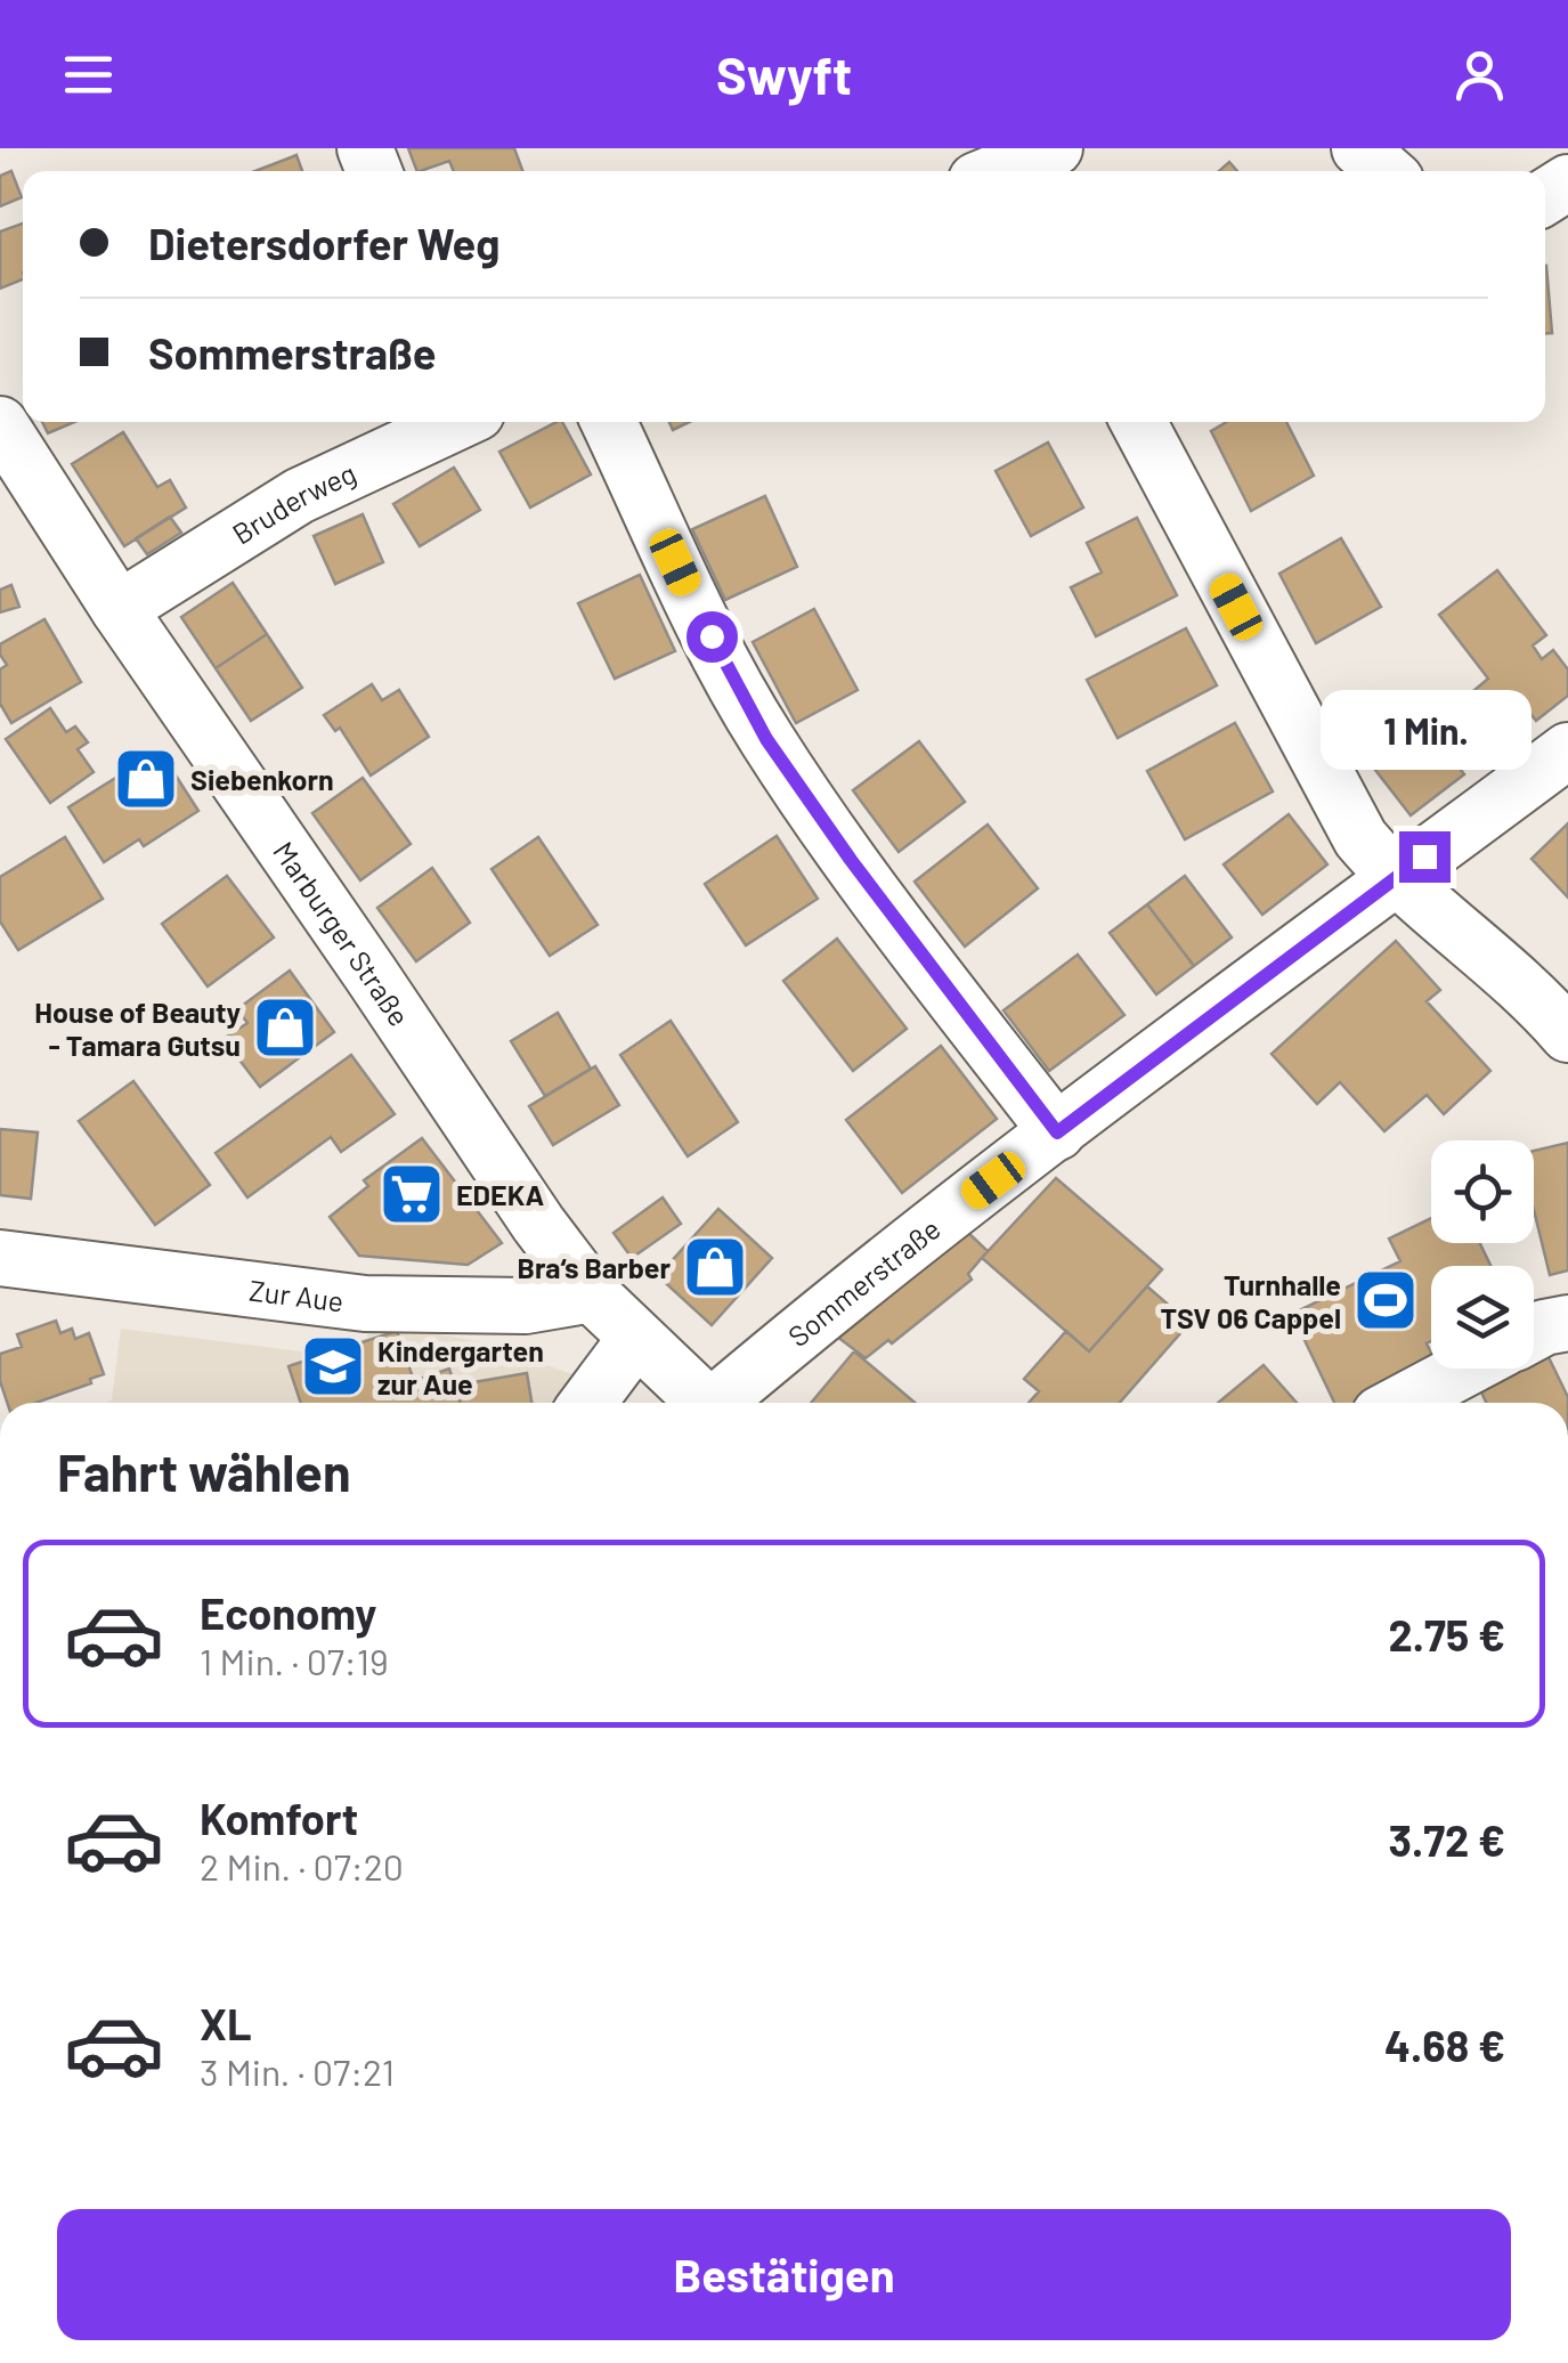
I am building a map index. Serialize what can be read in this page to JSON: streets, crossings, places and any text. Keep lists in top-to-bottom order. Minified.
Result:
{"streets":{"street":["Bruderweg","Marburger Straße","Sommerstraße","Zur Aue"]},"crossings":[["Bruderweg","Marburger Straße"],["Marburger Straße","Zur Aue"]],"places":{"shop":["Siebenkorn","House of Beauty - Tamara Gutsu","Bra‘s Barber"],"supermarket":["EDEKA"],"sports":["Turnhalle TSV 06 Cappel"],"school or university":["Kindergarten zur Aue"]},"page":{"header":"Swyft","banner":["Dietersdorfer Weg","Sommerstraße"],"bubble":"1 Min.","heading":"Fahrt wählen","list":[{"name":"Economy","note":"1 Min. · 07:19","value":"2.75 €"},{"name":"Komfort","note":"2 Min. · 07:20","value":"3.72 €"},{"name":"XL","note":"3 Min. · 07:21","value":"4.68 €"}],"buttons":"Bestätigen"}}
